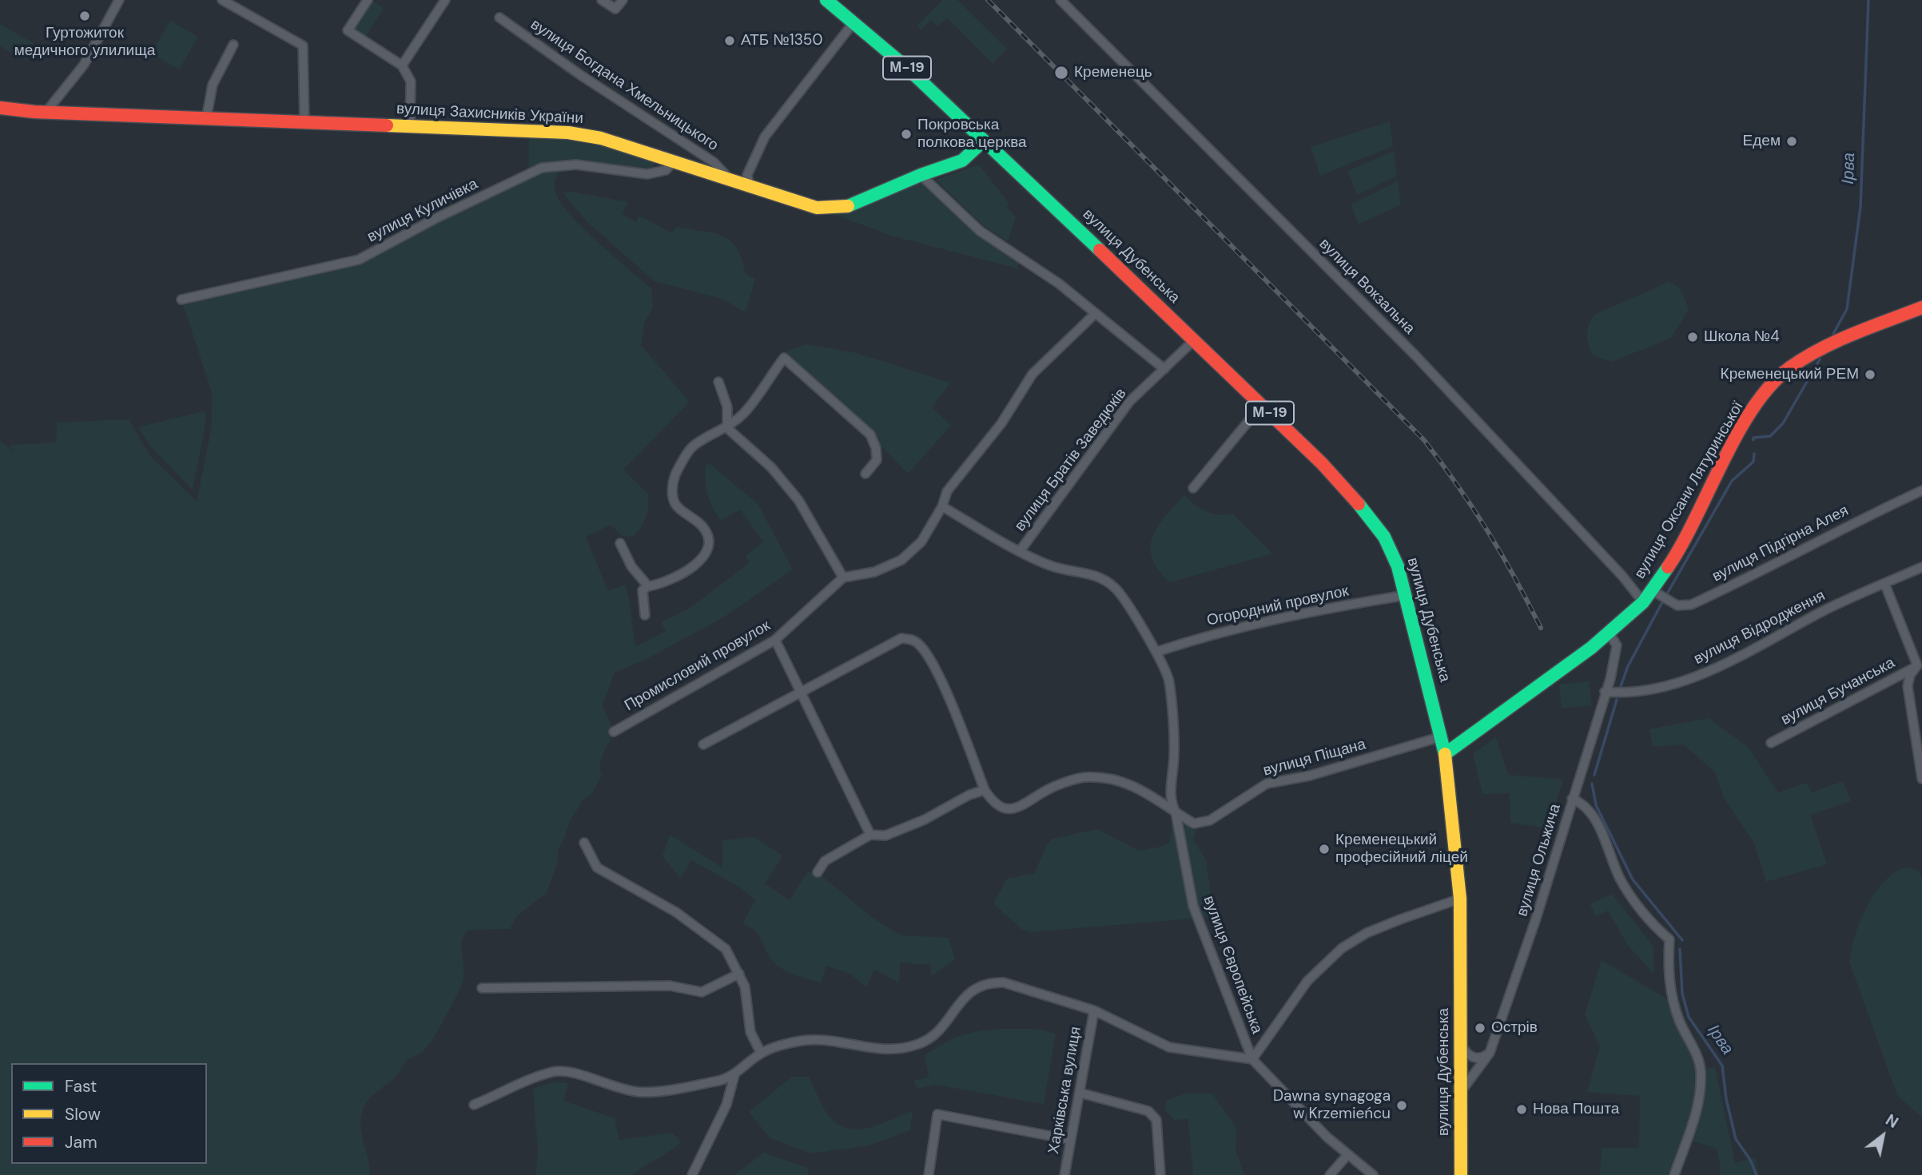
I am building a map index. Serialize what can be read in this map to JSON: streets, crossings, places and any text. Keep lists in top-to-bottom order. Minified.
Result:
{"streets":{"main road":["М-19","вулиця Захисників України","вулиця Дубенська","вулиця Оксани Лятуринської"],"street":["вулиця Богдана Хмельницького","вулиця Куличівка","вулиця Вокзальна","вулиця Братів Заведюків","вулиця Підгірна Алея","Огородний провулок","вулиця Відродження","Промисловий провулок","вулиця Бучанська","вулиця Піщана","вулиця Ольжича","вулиця Європейська","Харківська вулиця"]},"crossings":[["М-19","вулиця Захисників України"],["М-19","вулиця Дубенська"],["вулиця Богдана Хмельницького","вулиця Захисників України"],["вулиця Захисників України","вулиця Куличівка"],["вулиця Захисників України","вулиця Дубенська"],["вулиця Дубенська","вулиця Братів Заведюків"],["вулиця Дубенська","вулиця Оксани Лятуринської"],["вулиця Дубенська","Огородний провулок"],["вулиця Дубенська","вулиця Піщана"],["вулиця Дубенська","вулиця Ольжича"],["вулиця Вокзальна","вулиця Оксани Лятуринської"],["вулиця Братів Заведюків","вулиця Європейська"],["вулиця Оксани Лятуринської","вулиця Підгірна Алея"],["вулиця Оксани Лятуринської","вулиця Ольжича"],["Огородний провулок","вулиця Європейська"],["вулиця Відродження","вулиця Бучанська"],["вулиця Відродження","вулиця Ольжича"],["вулиця Піщана","вулиця Європейська"]],"water":["Ірва"],"places":["Гуртожиток медичного улилища","АТБ №1350","Кременець","Покровська полкова церква","Едем","Школа №4","Кременецький РЕМ","Кременецький професійний ліцей","Острів","Dawna synagoga w Krzemieńcu","Нова Пошта"],"legend":["Fast","Slow","Jam"],"north":"top right"}
